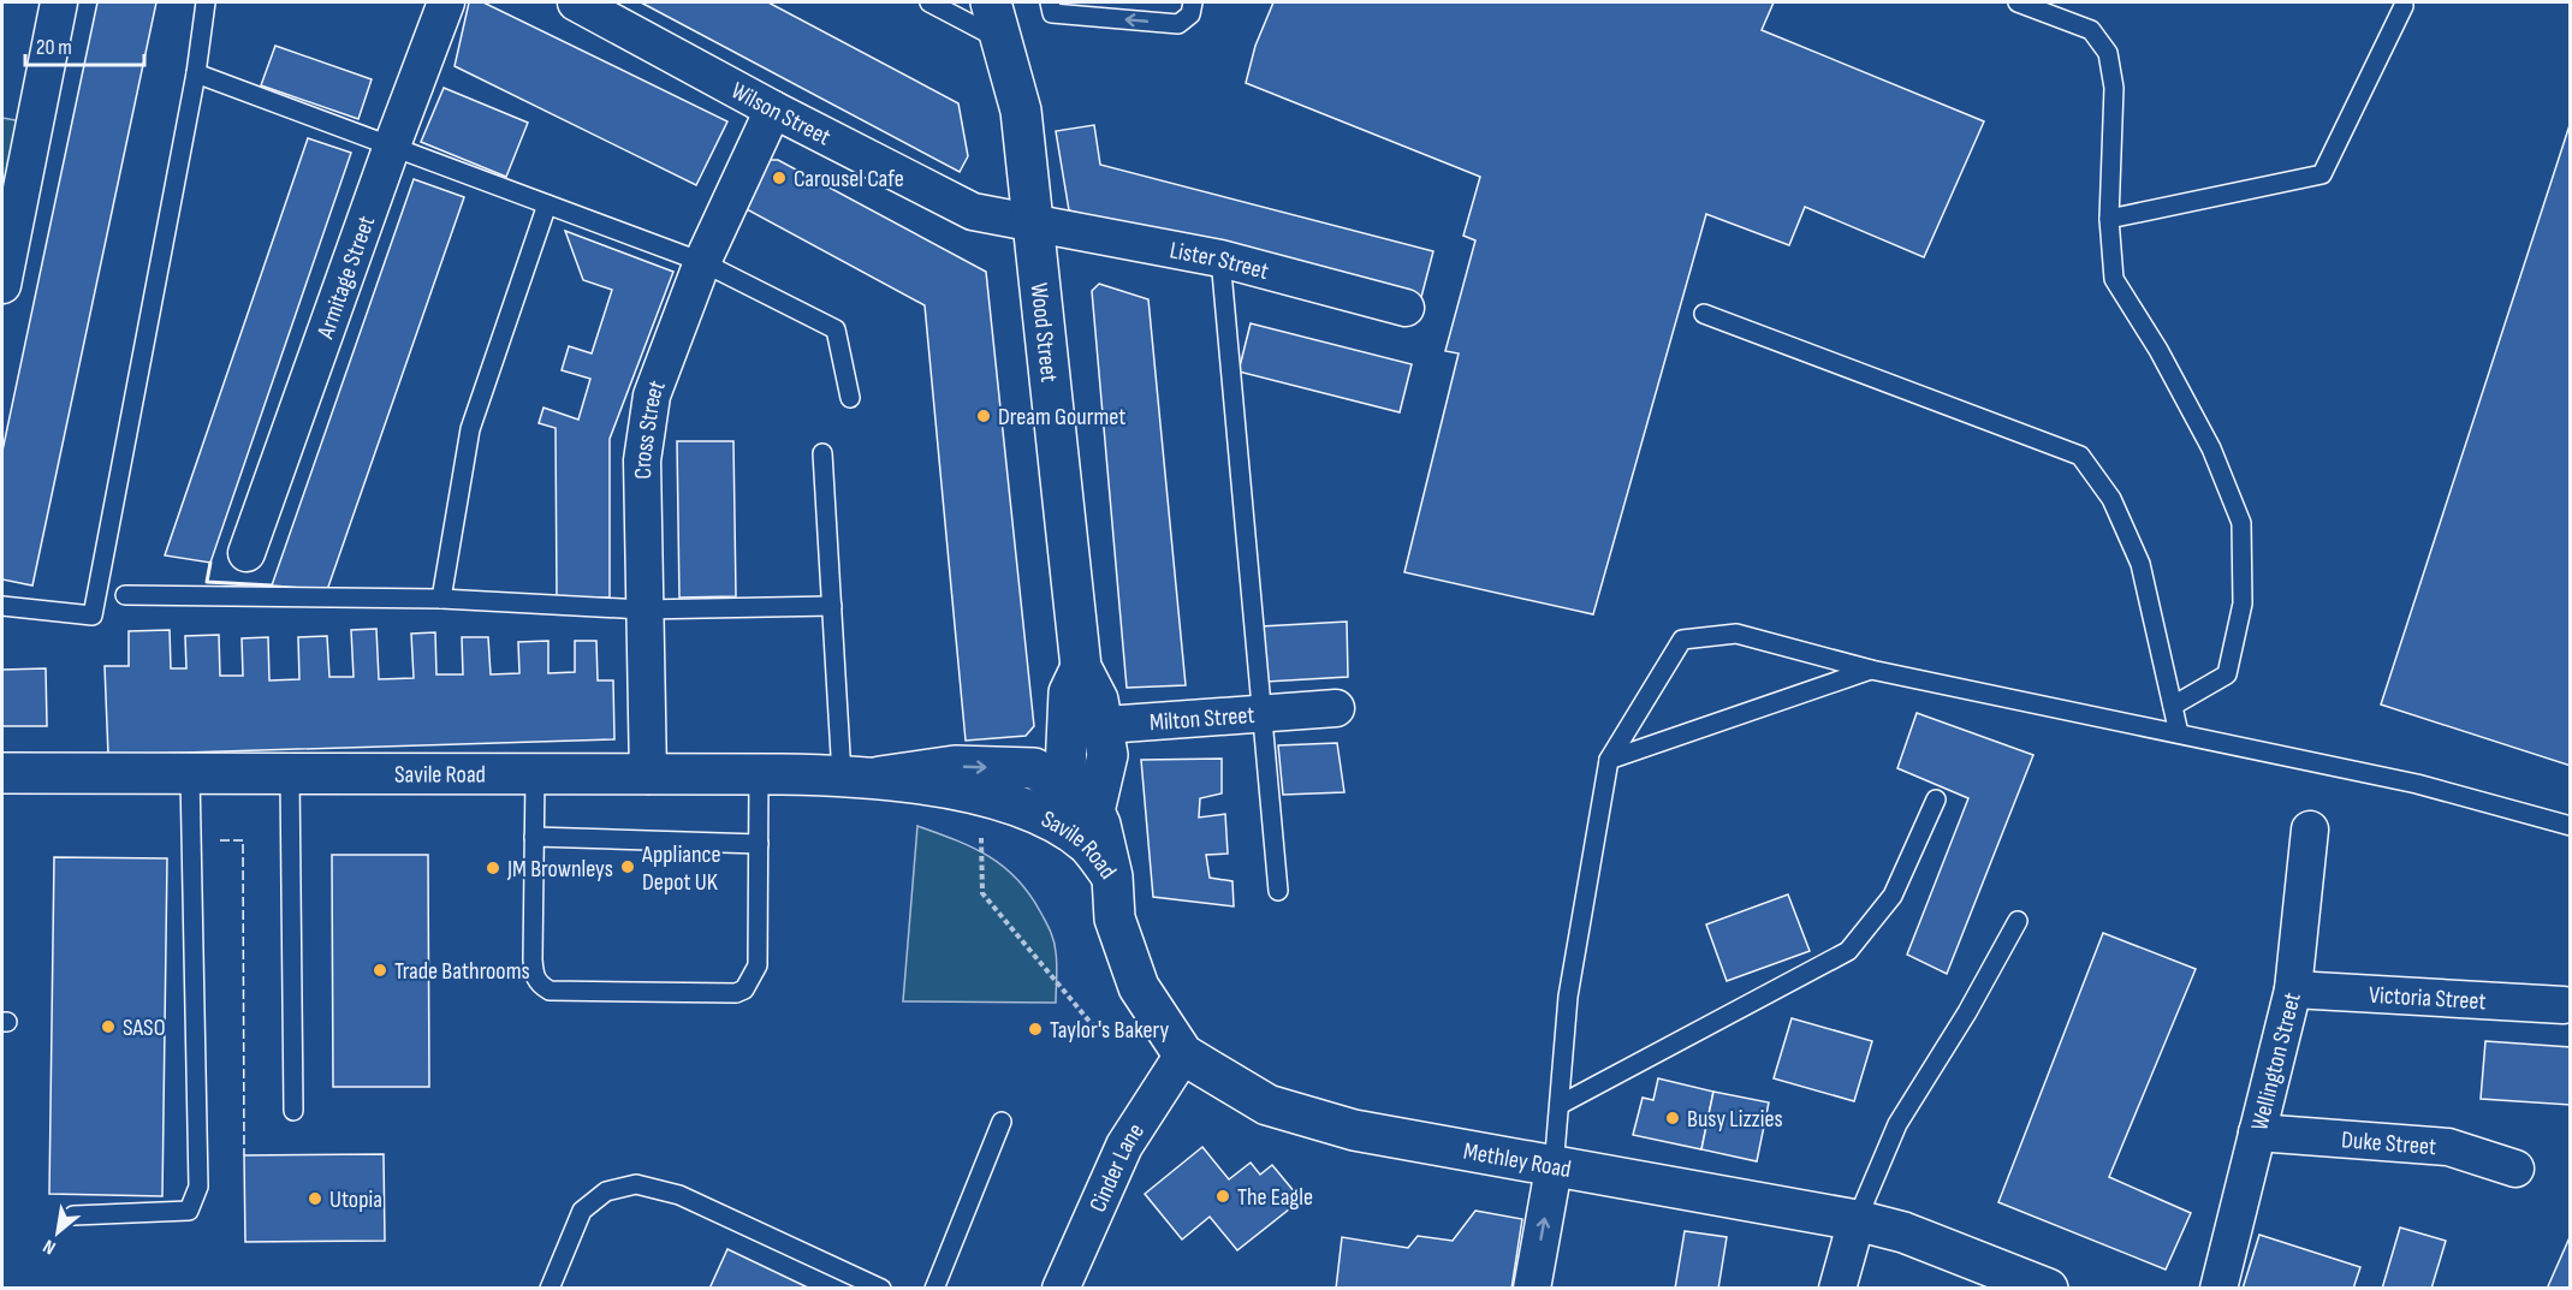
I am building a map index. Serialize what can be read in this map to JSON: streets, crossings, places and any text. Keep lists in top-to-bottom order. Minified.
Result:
{"streets":{"main road":["Wood Street","Savile Road","Methley Road"],"street":["Wilson Street","Lister Street","Armitage Street","Cross Street","Milton Street","Victoria Street","Wellington Street","Duke Street","Cinder Lane"]},"crossings":[["Wilson Street","Lister Street"],["Wilson Street","Wood Street"],["Wilson Street","Cross Street"],["Lister Street","Wood Street"],["Wood Street","Milton Street"],["Wood Street","Savile Road"],["Cross Street","Savile Road"],["Savile Road","Methley Road"],["Victoria Street","Wellington Street"],["Wellington Street","Duke Street"],["Methley Road","Cinder Lane"]],"places":["Carousel Cafe","Dream Gourmet","Appliance Depot UK","JM Brownleys","Trade Bathrooms","SASO","Taylor's Bakery","Busy Lizzies","The Eagle","Utopia"],"scale_bar":"20 m","north":"bottom left"}
